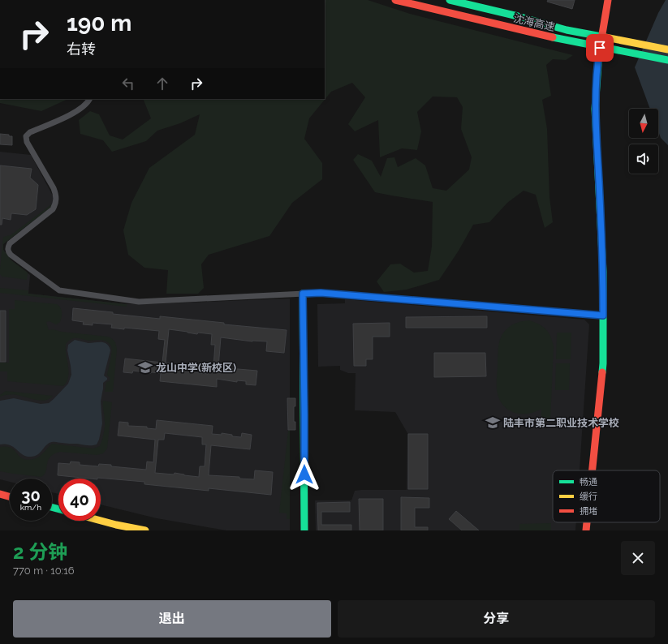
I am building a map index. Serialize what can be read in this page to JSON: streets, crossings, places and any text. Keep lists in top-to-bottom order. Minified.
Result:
{"streets":{"main road":["沈海高速"]},"places":{"school or university":["龙山中学(新校区)","陆丰市第二职业技术学校"]},"legend":["畅通","缓行","拥堵"],"north":"bottom","page":{"turn":["190 m","右转"],"speed":"30 km/h","limit":"40","heading":["2 分钟","770 m · 10:16"],"buttons":["退出","分享"]}}
